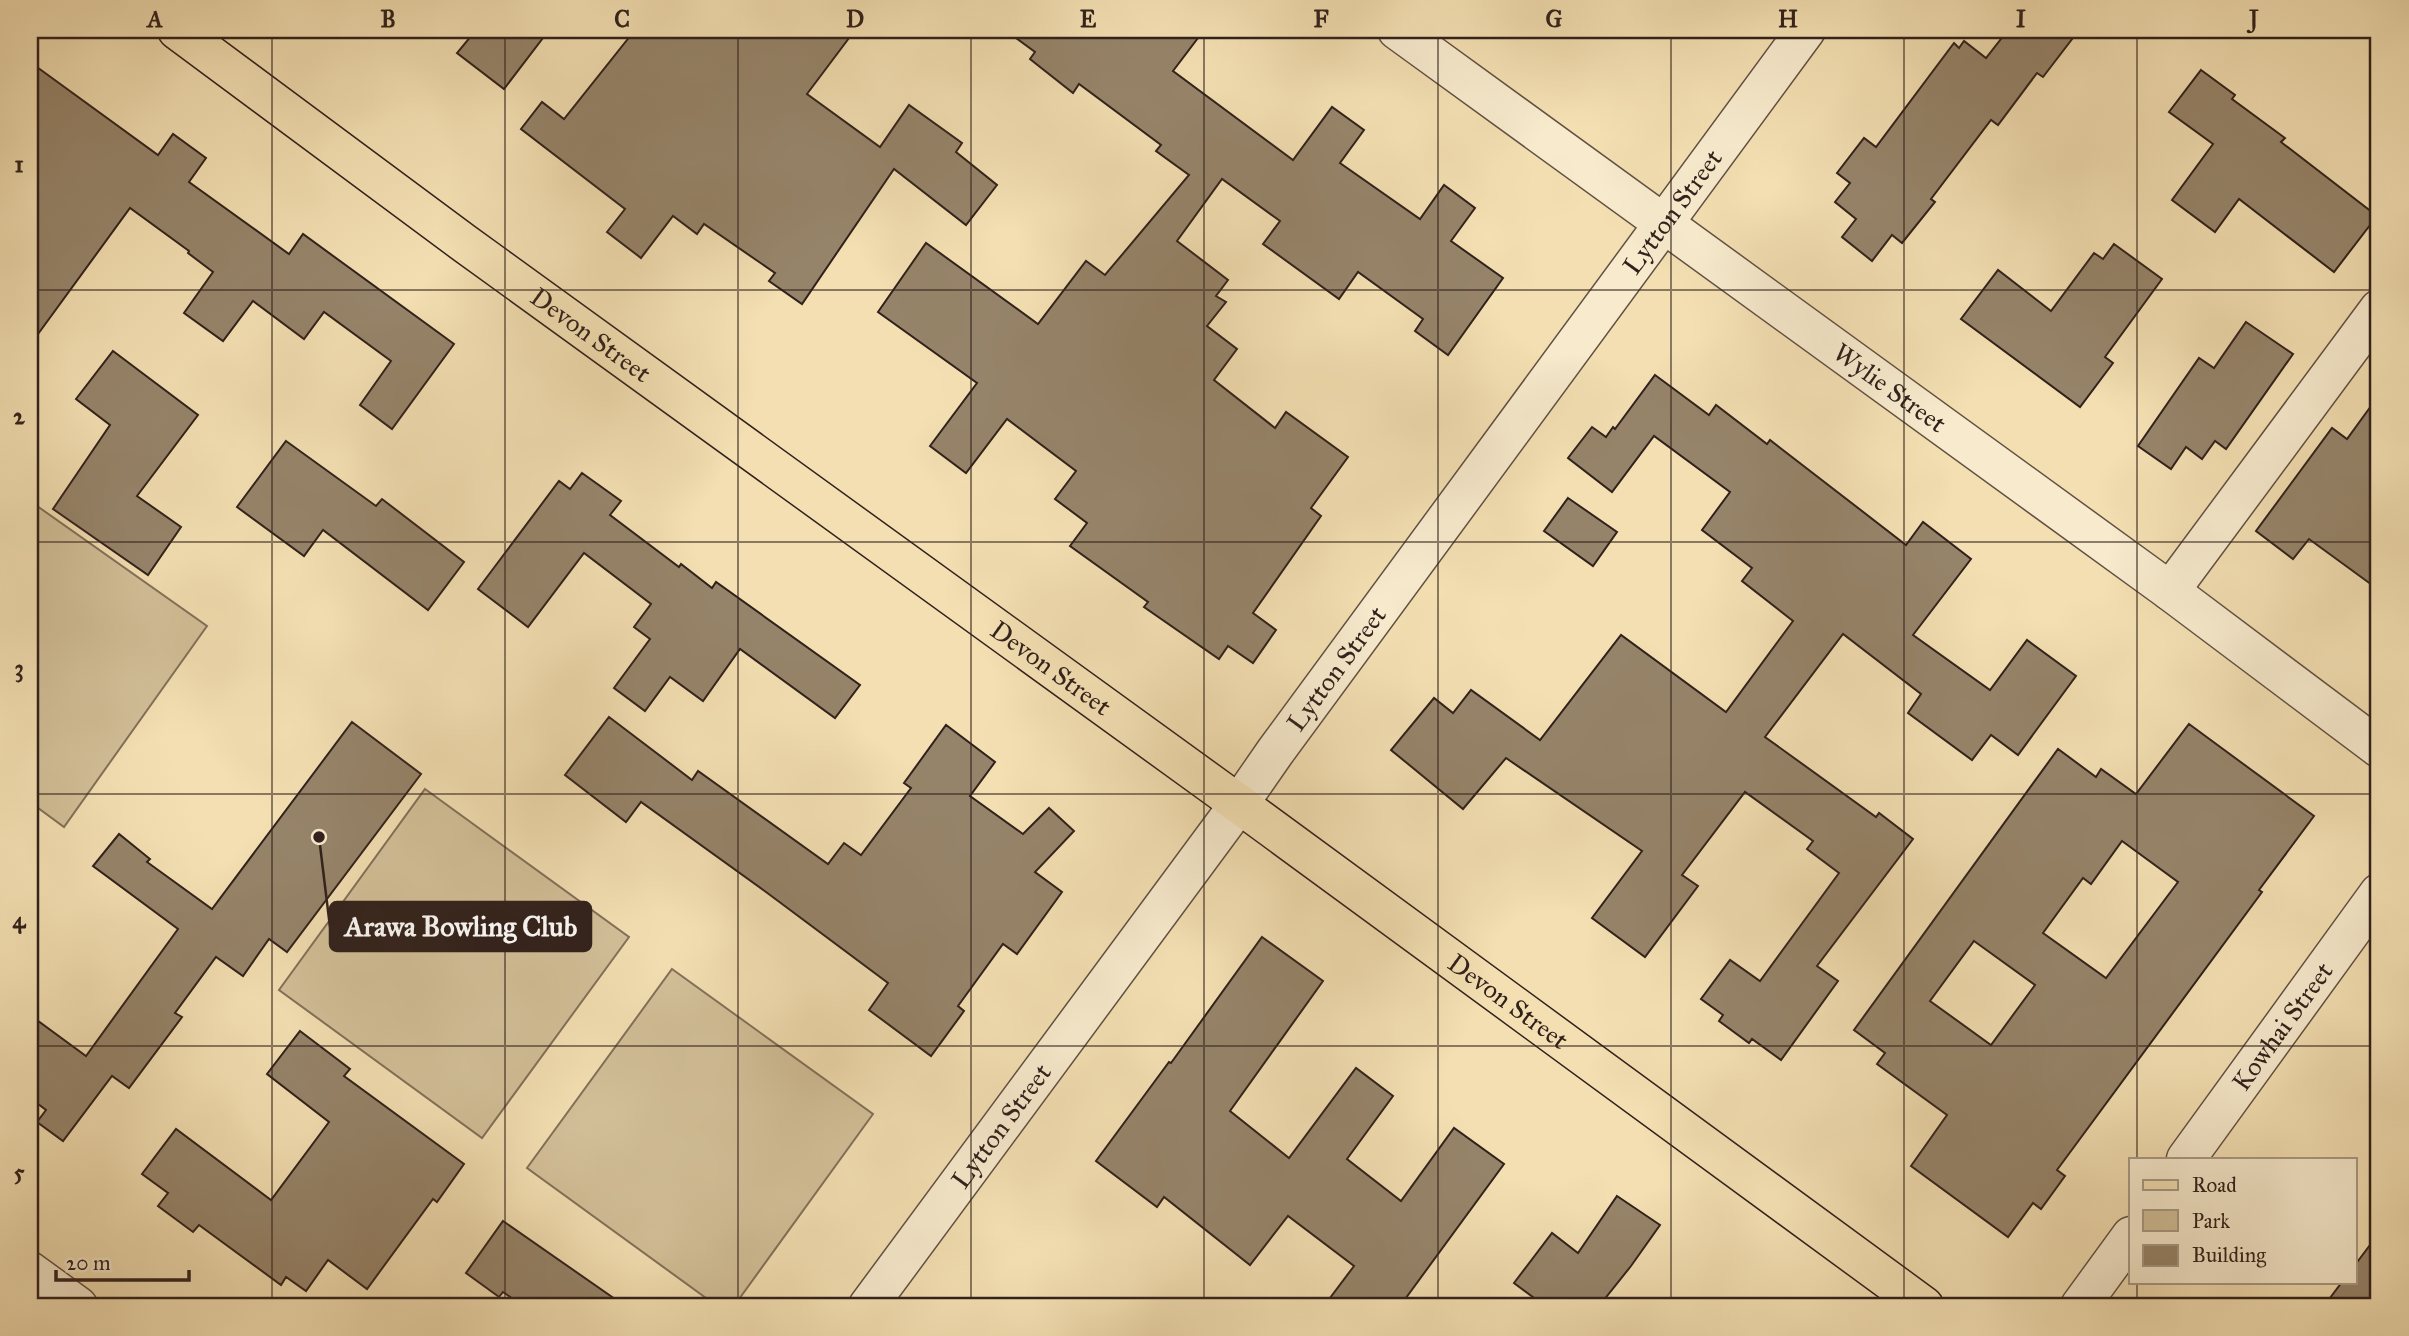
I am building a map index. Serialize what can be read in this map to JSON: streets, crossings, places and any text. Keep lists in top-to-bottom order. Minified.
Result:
{"streets":{"main road":["Devon Street"],"street":["Lytton Street","Wylie Street","Kowhai Street"]},"crossings":[["Lytton Street","Devon Street"],["Lytton Street","Wylie Street"]],"places":["Arawa Bowling Club"],"legend":["Road","Park","Building"],"scale_bar":"20 m","grid":{"columns":["A","B","C","D","E","F","G","H","I","J"],"rows":["1","2","3","4","5"]}}
